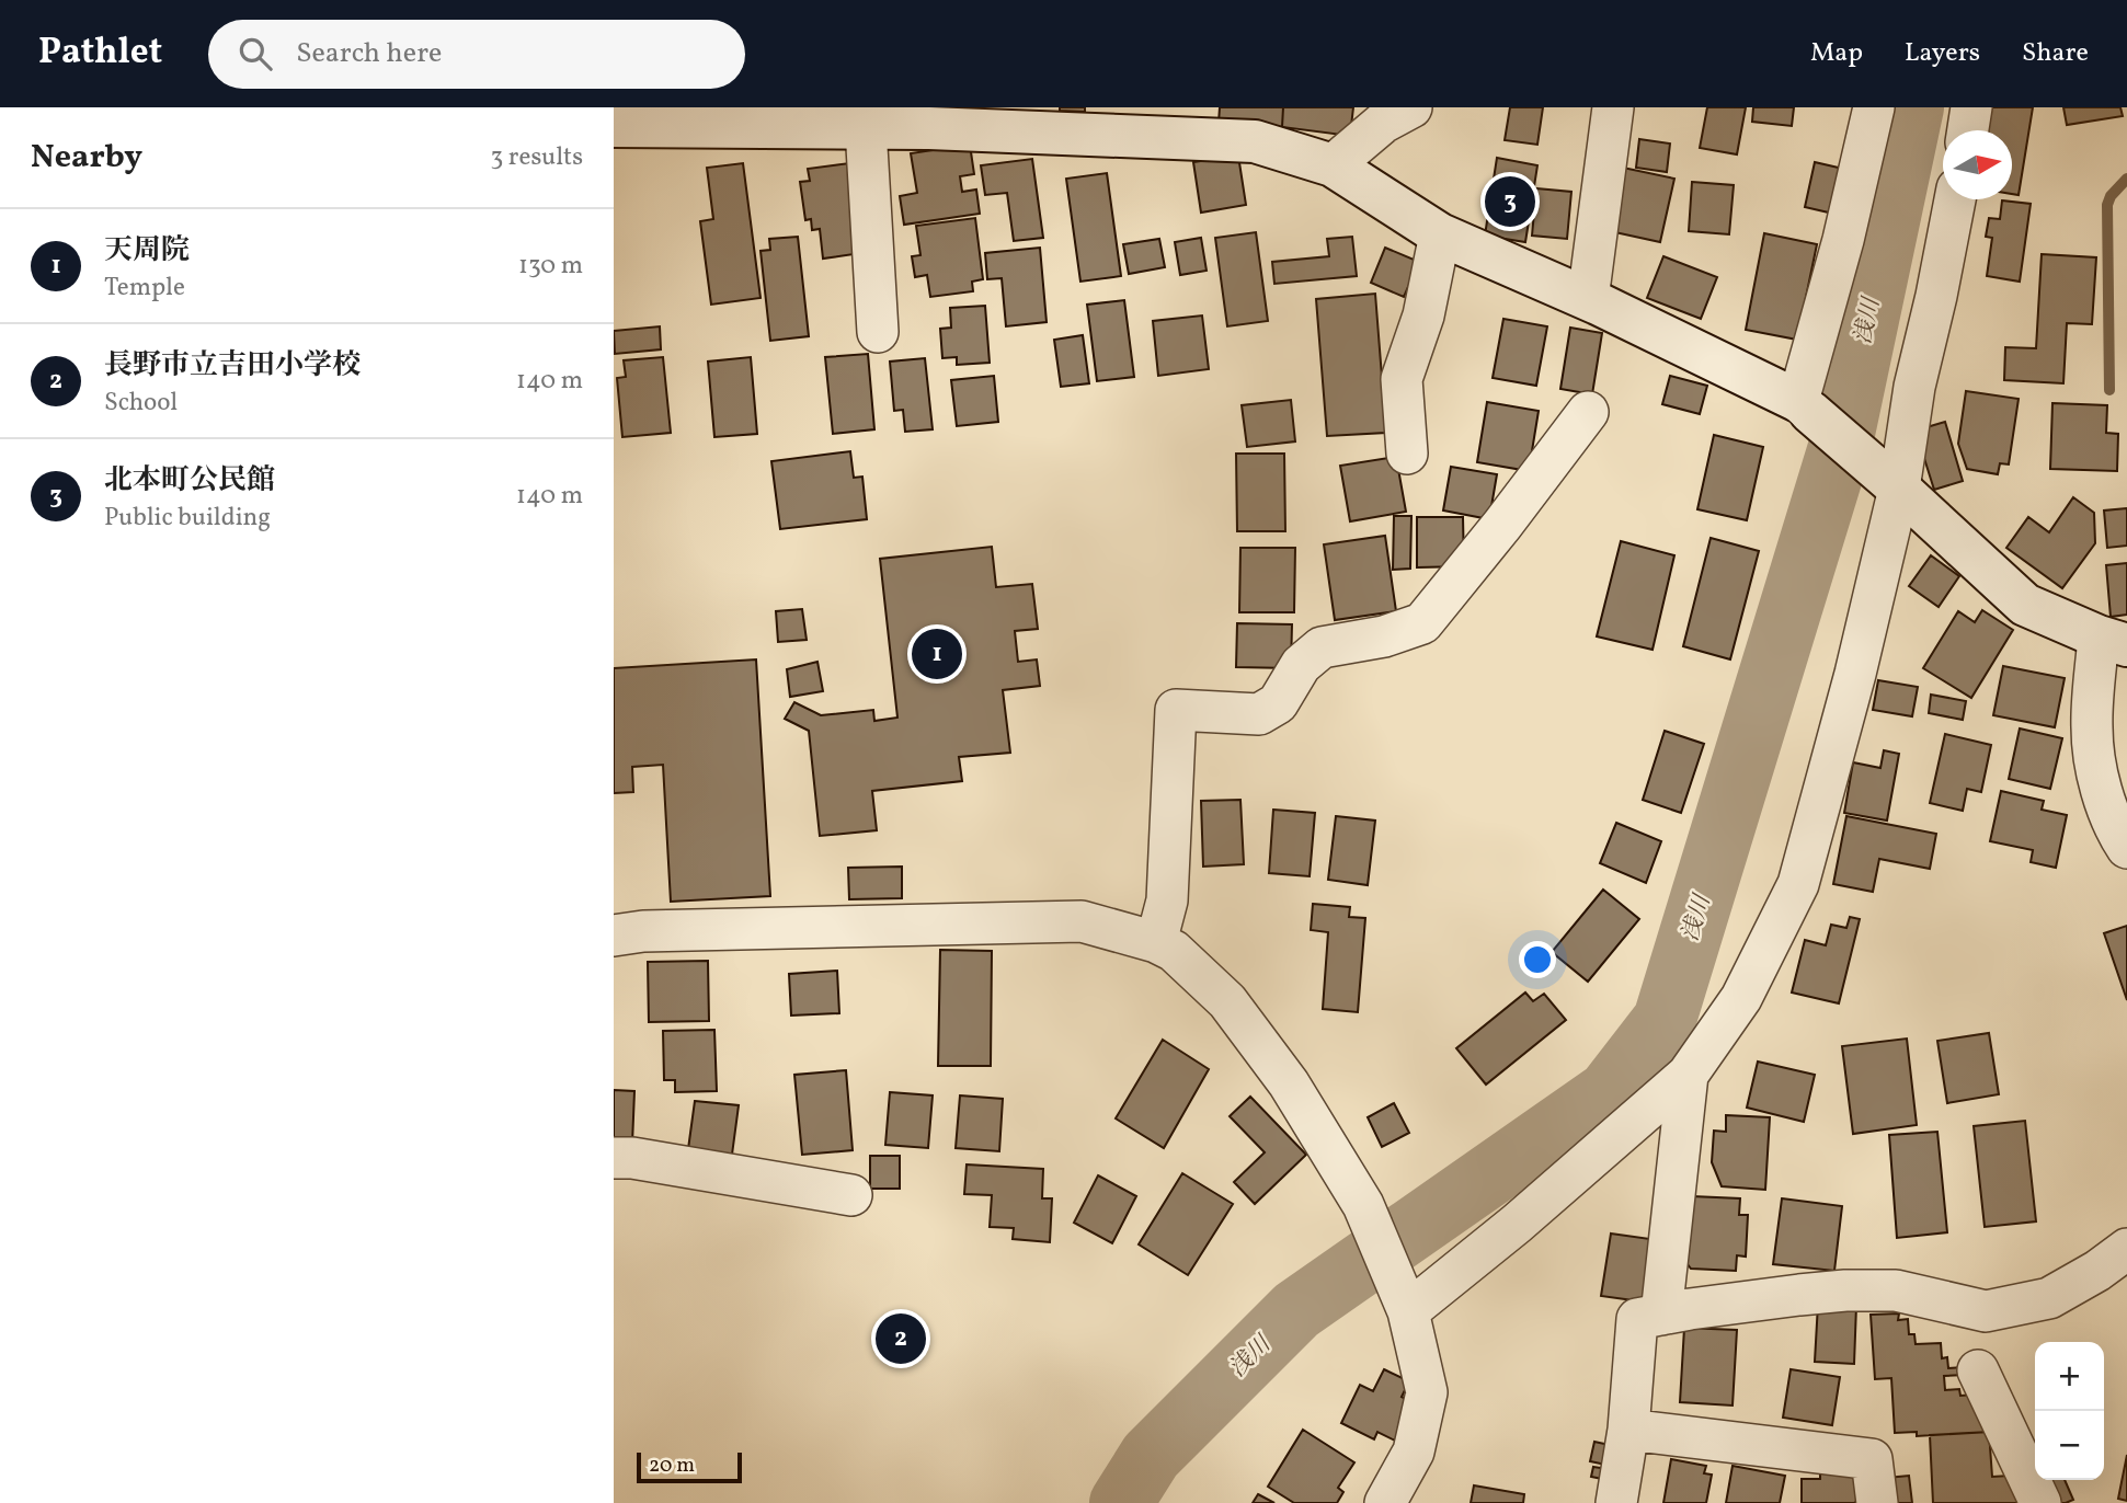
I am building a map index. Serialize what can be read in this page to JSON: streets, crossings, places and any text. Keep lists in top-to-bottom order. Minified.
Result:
{"water":["浅川"],"scale_bar":"20 m","north":"right","page":{"header":"Pathlet","search":"Search here","nav":["Map","Layers","Share"],"heading":["Nearby","3 results"],"pins":["3","1","2"],"list":[{"mark":"1","name":"天周院","note":"Temple","value":"130 m"},{"mark":"2","name":"長野市立吉田小学校","note":"School","value":"140 m"},{"mark":"3","name":"北本町公民館","note":"Public building","value":"140 m"}],"map_buttons":["+","−"],"scale":"20 m"}}
